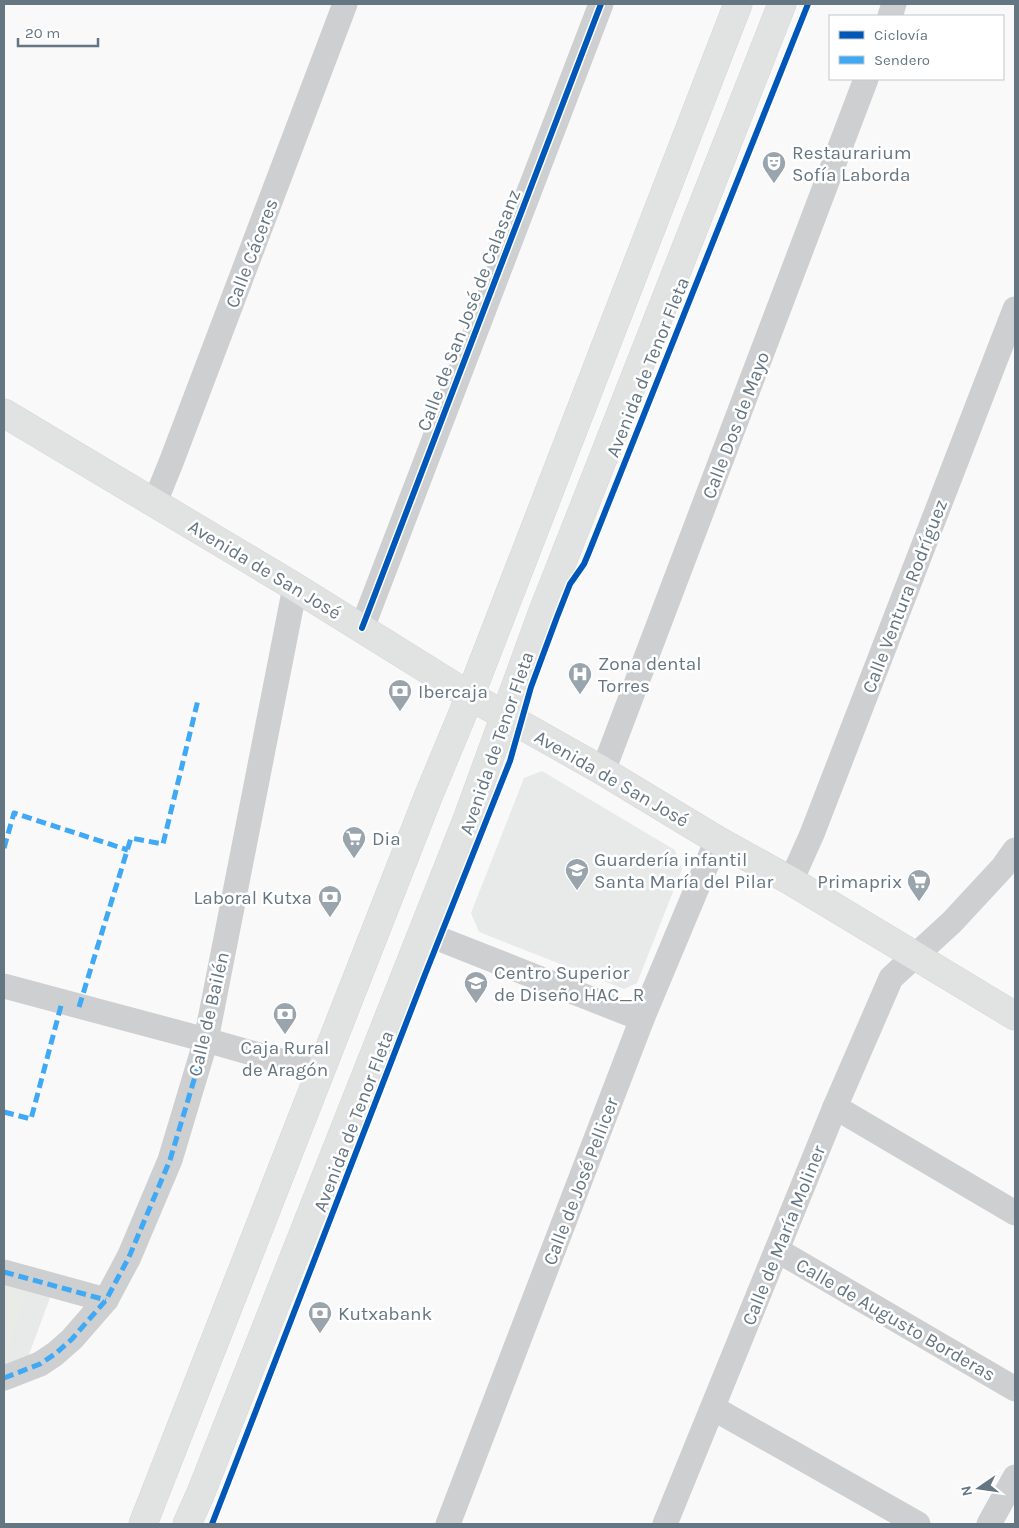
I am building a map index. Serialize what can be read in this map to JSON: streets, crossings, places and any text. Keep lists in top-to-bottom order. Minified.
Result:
{"streets":{"main road":["Avenida de Tenor Fleta","Avenida de San José"],"street":["Calle Cáceres","Calle de San José de Calasanz","Calle Dos de Mayo","Calle Ventura Rodríguez","Calle de Bailén","Calle de José Pellicer","Calle de María Moliner","Calle de Augusto Borderas"]},"crossings":[["Calle Cáceres","Avenida de San José"],["Calle de San José de Calasanz","Avenida de San José"],["Avenida de Tenor Fleta","Avenida de San José"],["Calle Dos de Mayo","Avenida de San José"],["Avenida de San José","Calle Ventura Rodríguez"],["Avenida de San José","Calle de Bailén"],["Avenida de San José","Calle de José Pellicer"],["Avenida de San José","Calle de María Moliner"],["Calle de María Moliner","Calle de Augusto Borderas"]],"places":{"theatre":["Restaurarium Sofía Laborda"],"hospital":["Zona dental Torres"],"bank":["Ibercaja","Laboral Kutxa","Caja Rural de Aragón","Kutxabank"],"supermarket":["Dia","Primaprix"],"school or university":["Guardería infantil Santa María del Pilar","Centro Superior de Diseño HAC_R"]},"legend":["Ciclovía","Sendero"],"scale_bar":"20 m","north":"left"}
